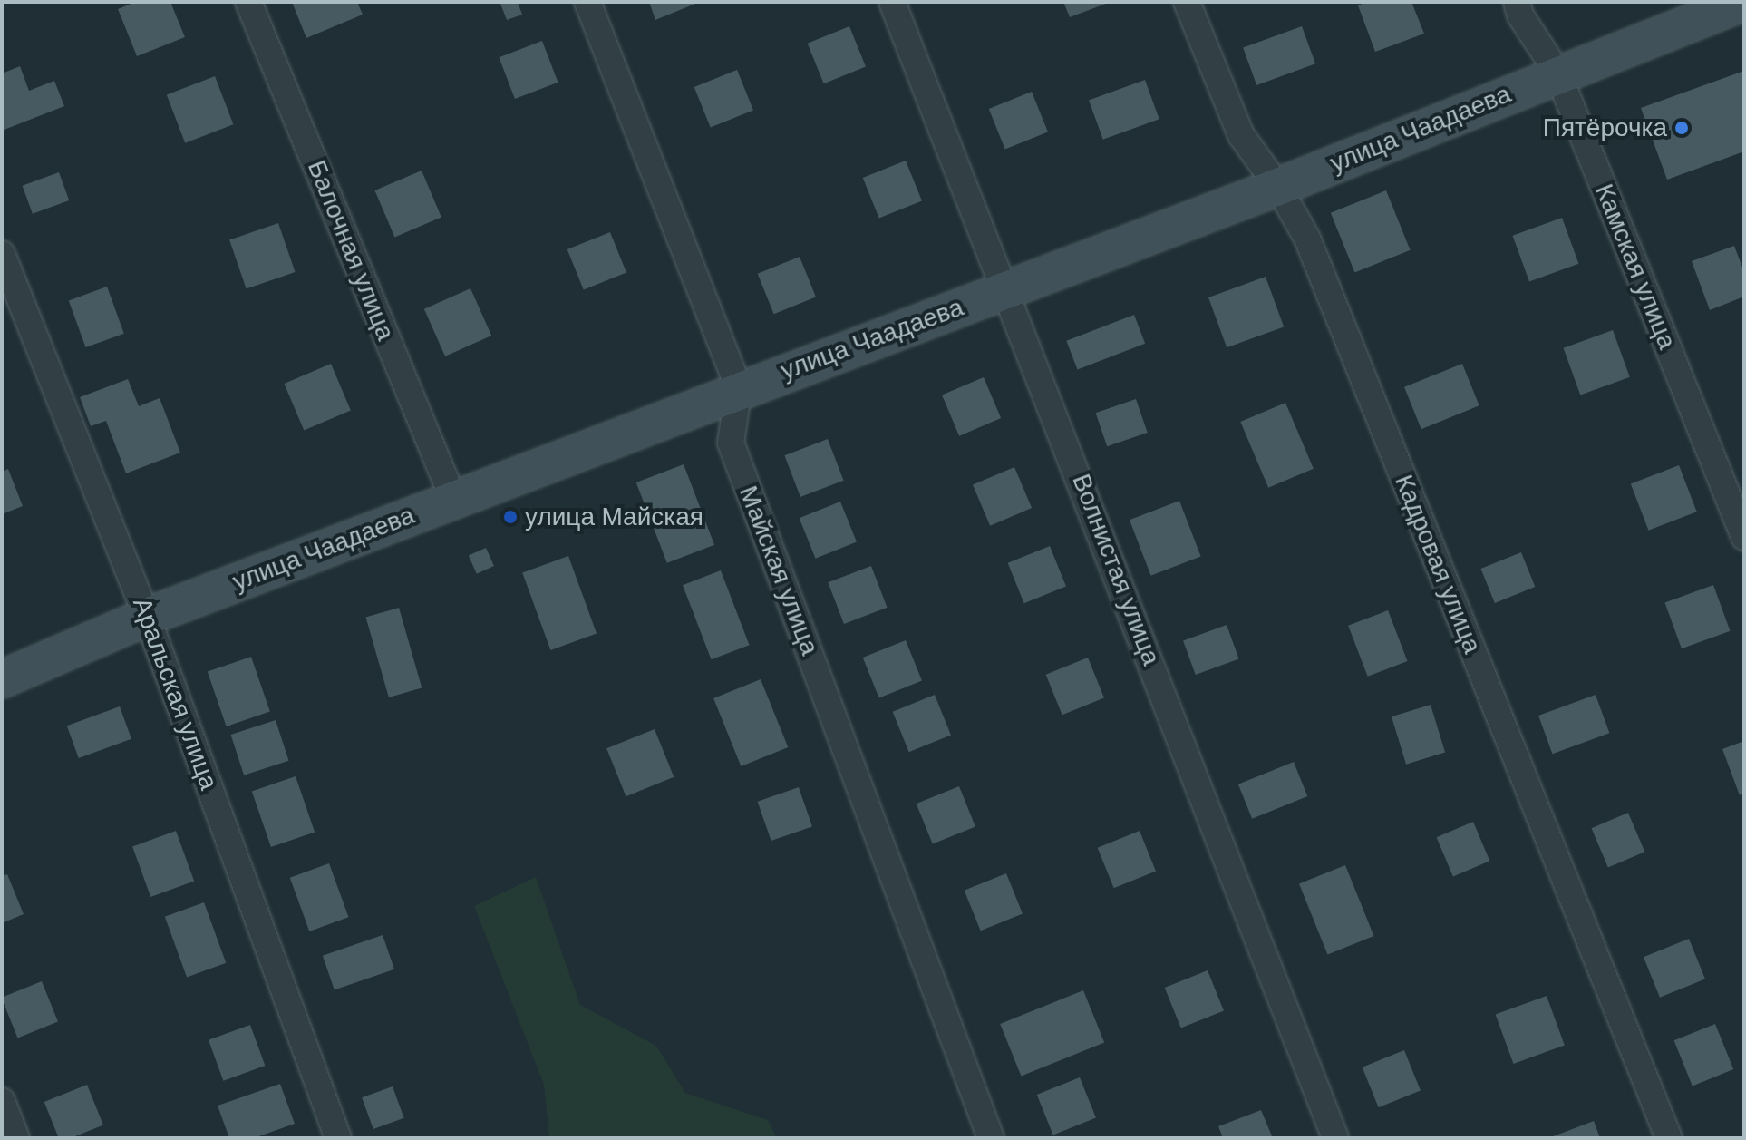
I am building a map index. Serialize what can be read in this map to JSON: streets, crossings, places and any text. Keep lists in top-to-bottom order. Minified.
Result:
{"streets":{"street":["улица Чаадаева","Балочная улица","Камская улица","Кадровая улица","Волнистая улица","Майская улица","Аральская улица"]},"crossings":[["улица Чаадаева","Балочная улица"],["улица Чаадаева","Камская улица"],["улица Чаадаева","Кадровая улица"],["улица Чаадаева","Волнистая улица"],["улица Чаадаева","Майская улица"],["улица Чаадаева","Аральская улица"]],"places":["Пятёрочка","улица Майская"]}
